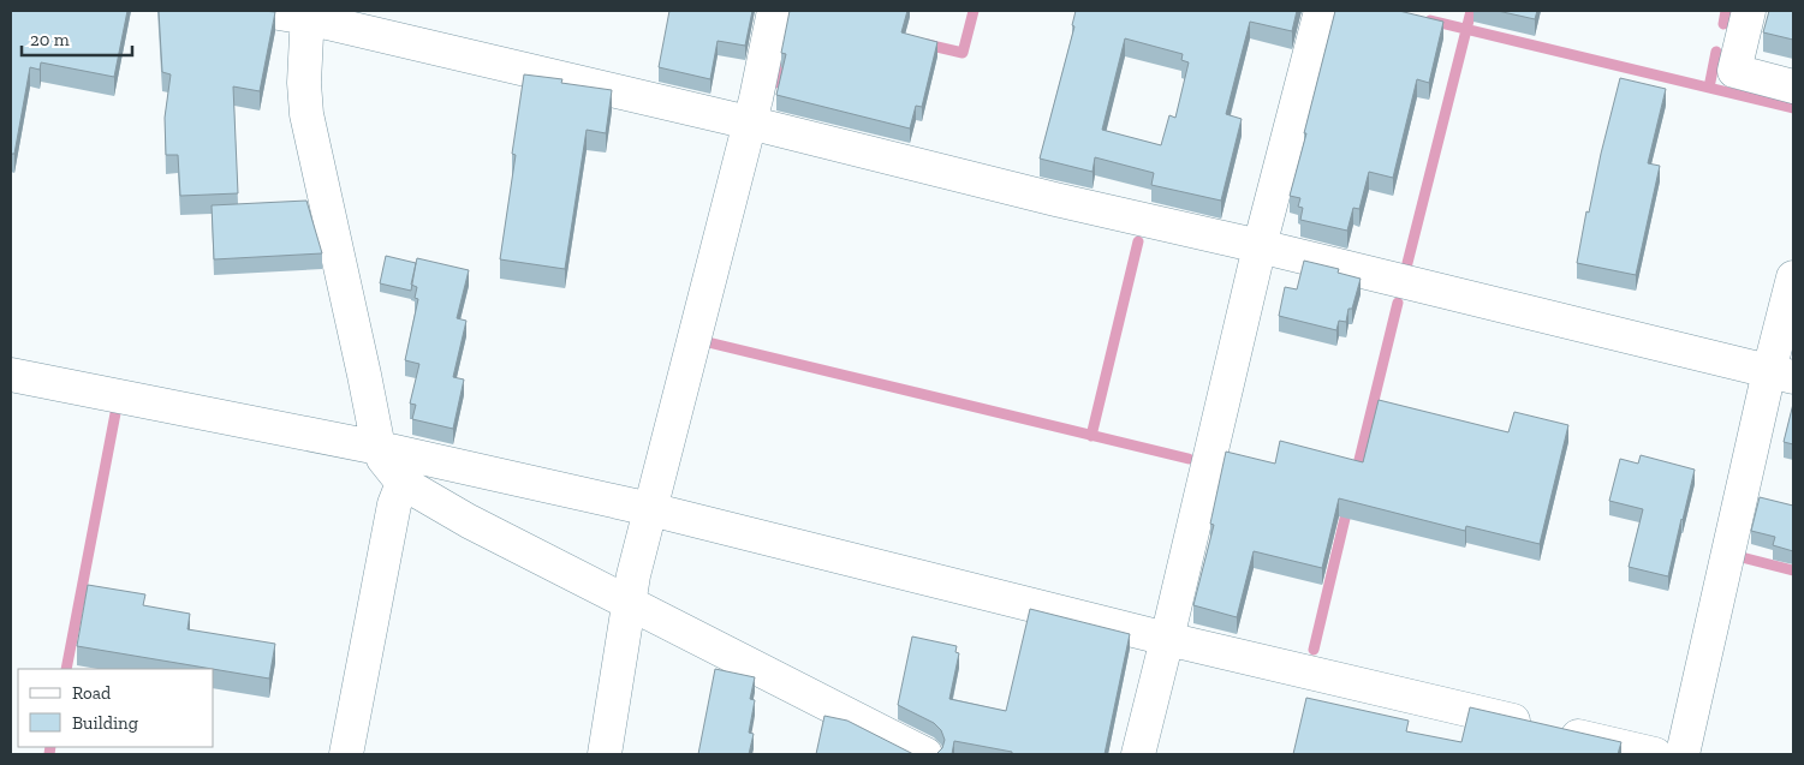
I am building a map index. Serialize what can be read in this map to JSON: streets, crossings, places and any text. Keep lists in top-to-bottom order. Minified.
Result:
{"legend":["Road","Building"],"scale_bar":"20 m"}
